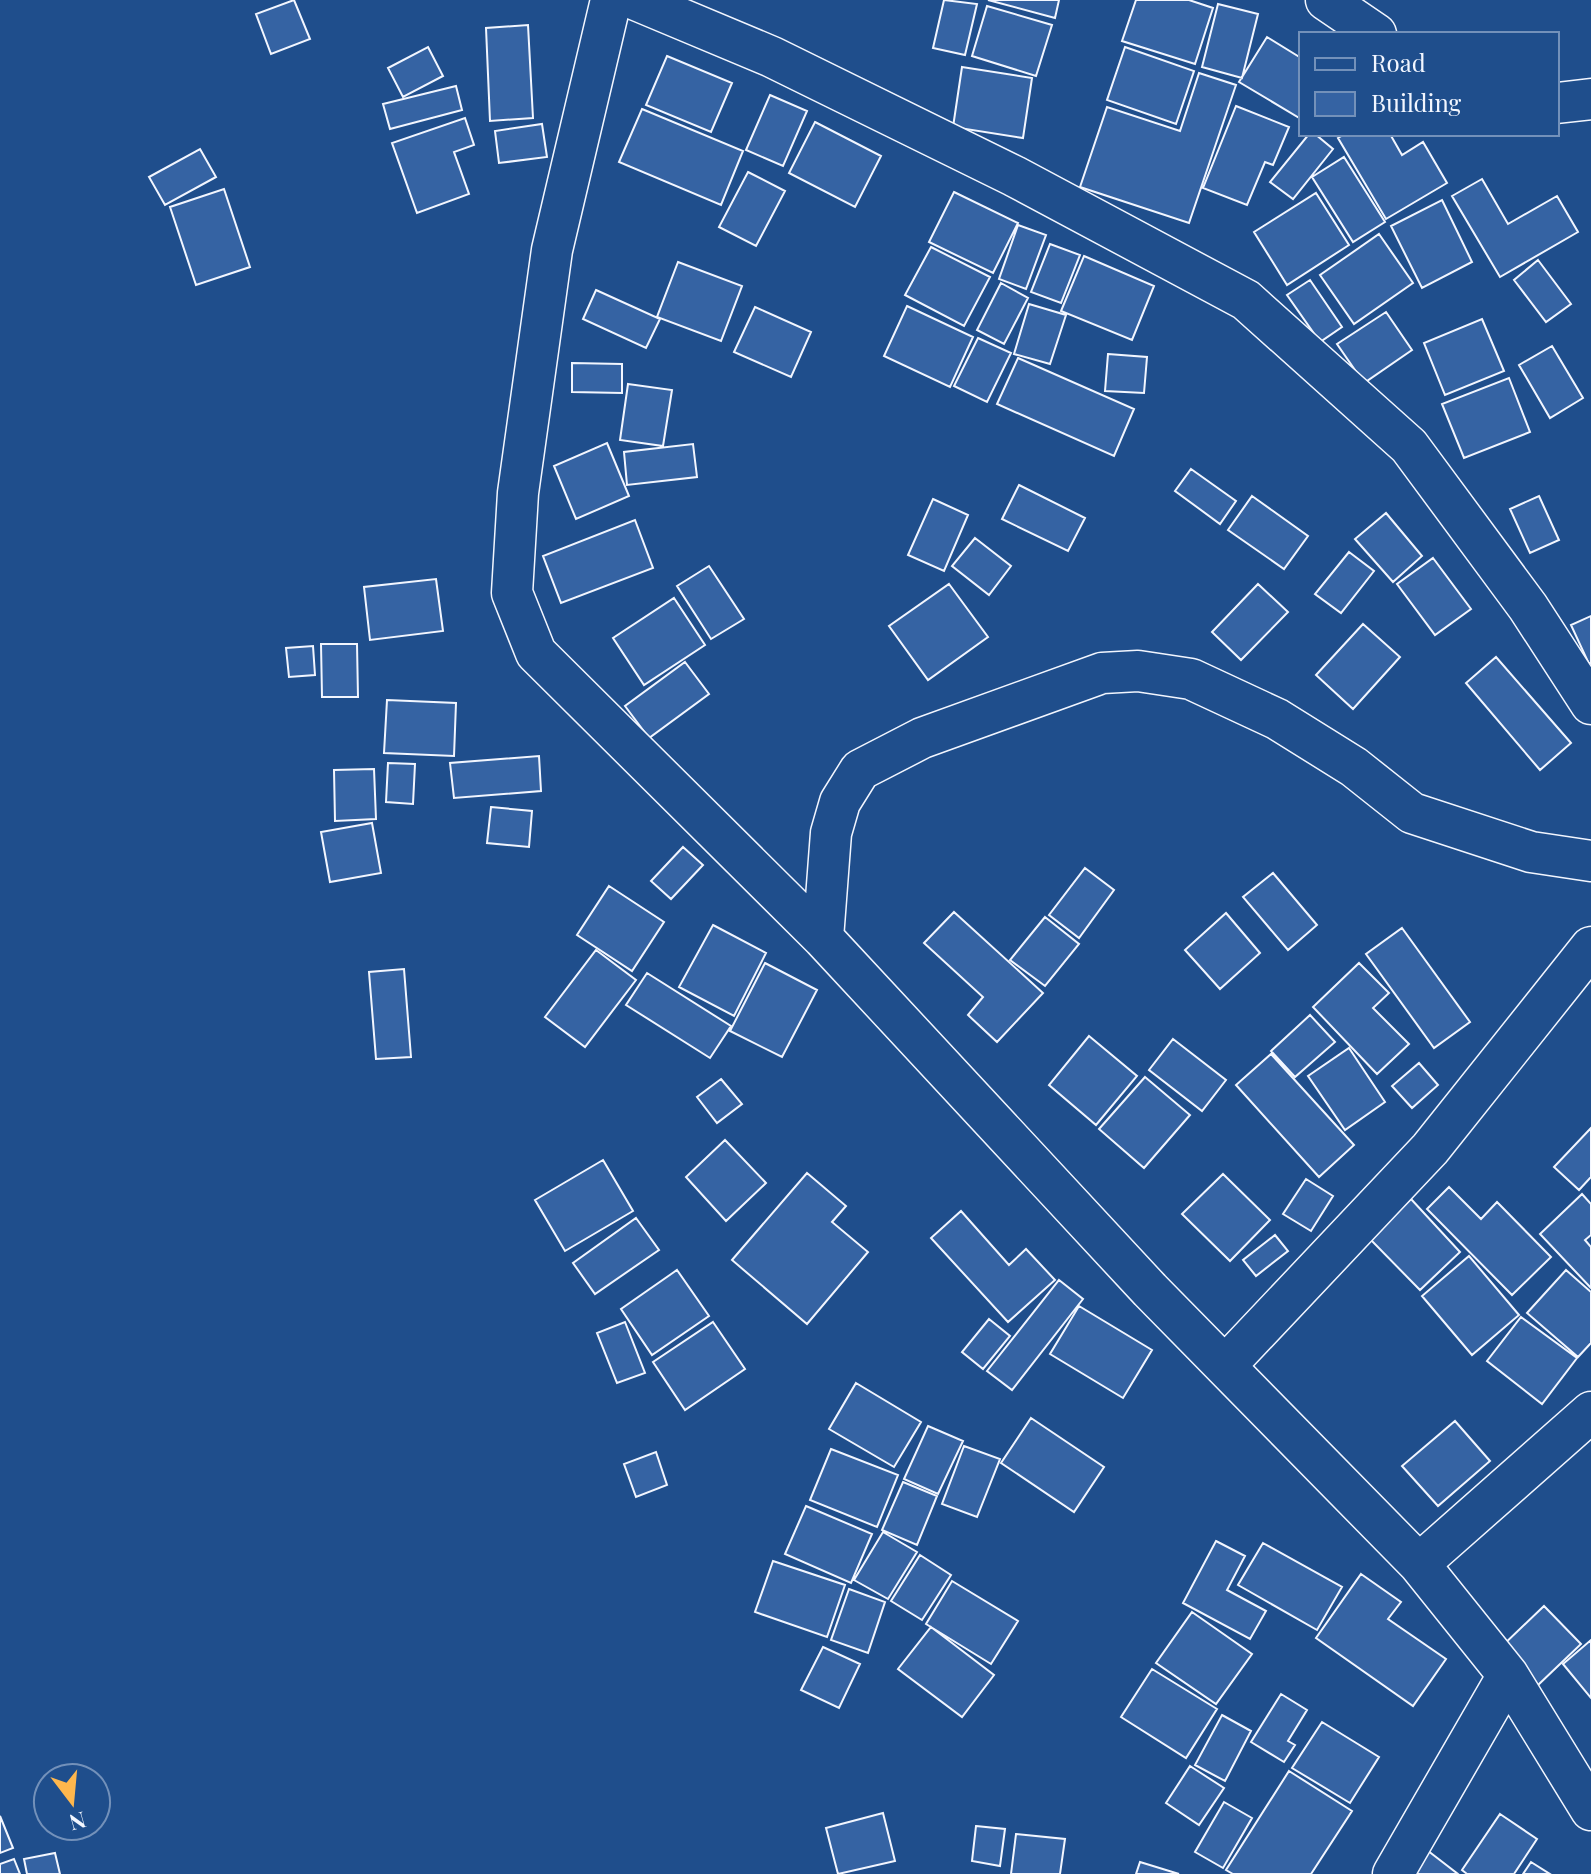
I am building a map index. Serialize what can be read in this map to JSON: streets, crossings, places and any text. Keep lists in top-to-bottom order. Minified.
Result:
{"legend":["Road","Building"],"north":"bottom"}
